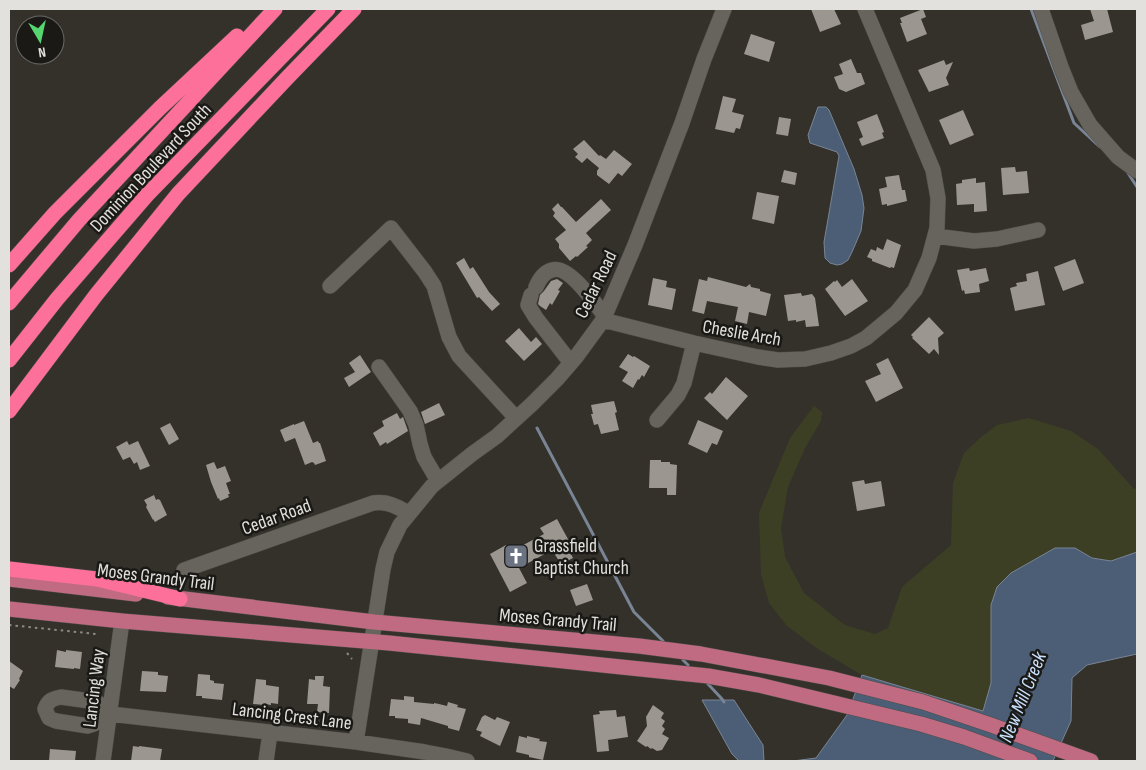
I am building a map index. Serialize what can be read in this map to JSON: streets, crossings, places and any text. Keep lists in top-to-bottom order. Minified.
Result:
{"streets":{"highway":["Dominion Boulevard South"],"main road":["Moses Grandy Trail"],"street":["Cedar Road","Cheslie Arch","Lancing Way","Lancing Crest Lane"]},"crossings":[["Cedar Road","Cheslie Arch"],["Cedar Road","Moses Grandy Trail"],["Cedar Road","Lancing Crest Lane"],["Lancing Way","Lancing Crest Lane"]],"water":["New Mill Creek"],"places":{"church":["Grassfield Baptist Church"]},"north":"bottom"}
